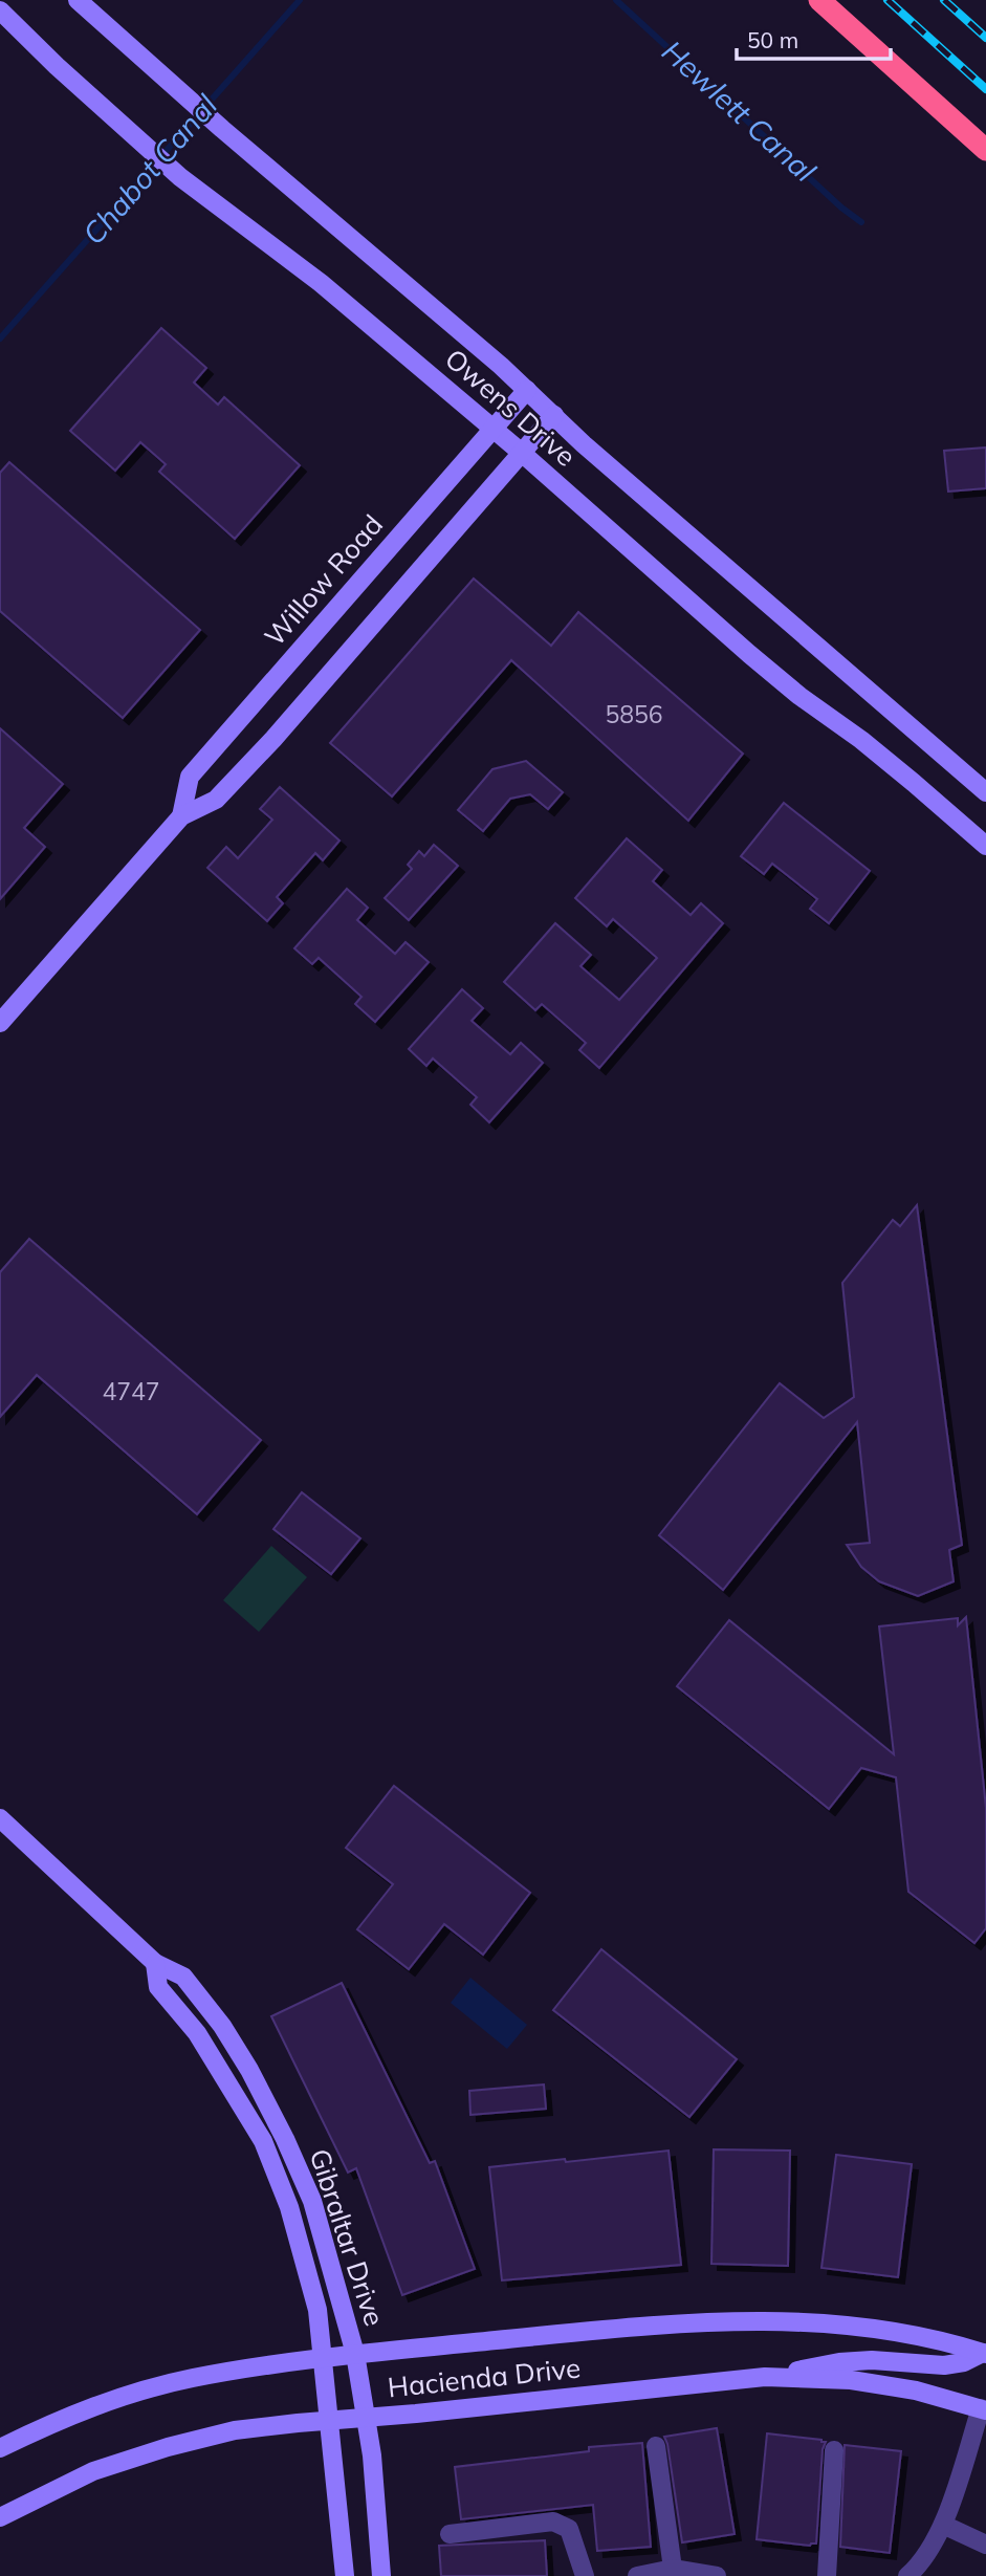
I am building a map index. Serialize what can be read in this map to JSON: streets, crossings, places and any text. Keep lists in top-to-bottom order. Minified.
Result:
{"streets":{"street":["Owens Drive","Willow Road","Gibraltar Drive","Hacienda Drive"]},"crossings":[["Owens Drive","Willow Road"],["Gibraltar Drive","Hacienda Drive"]],"water":["Hewlett Canal","Chabot Canal"],"house_numbers":["5856","4747"],"scale_bar":"50 m"}
